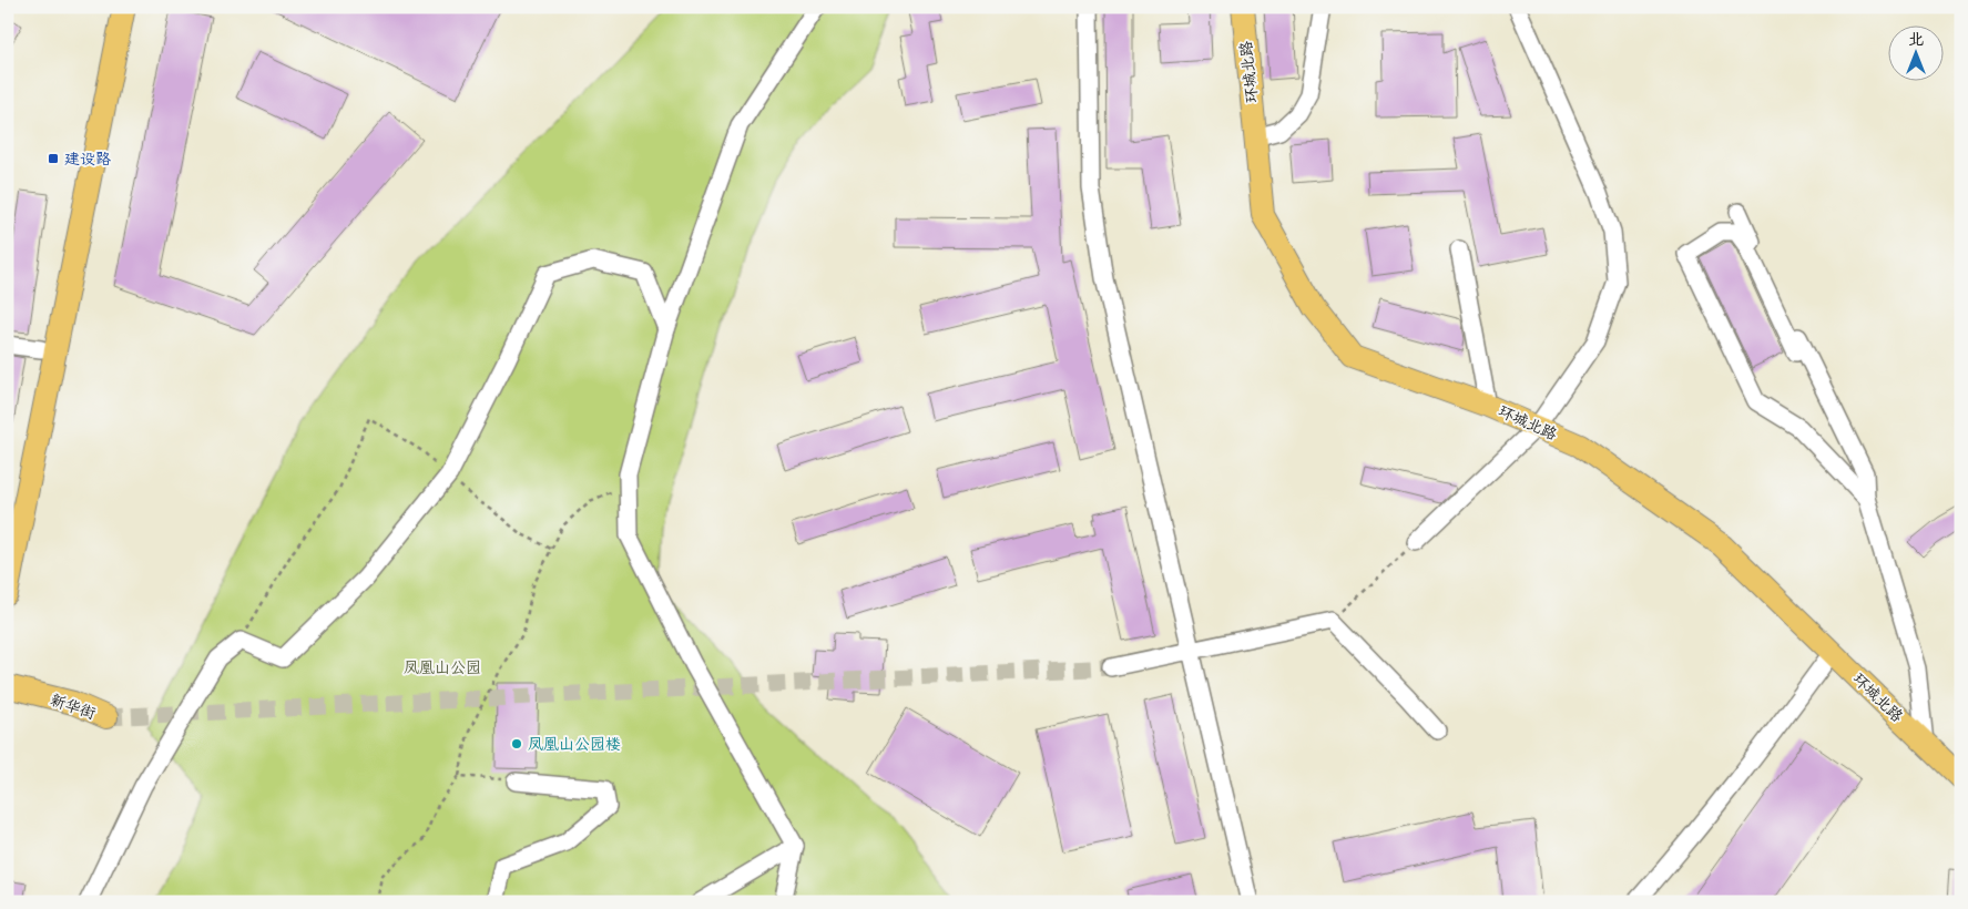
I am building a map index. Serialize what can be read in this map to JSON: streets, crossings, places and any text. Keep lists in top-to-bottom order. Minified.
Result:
{"streets":{"main road":["环城北路","新华街"]},"parks":["凤凰山公园"],"places":{"transit":["建设路"],"other":["凤凰山公园楼"]},"north":"top"}
